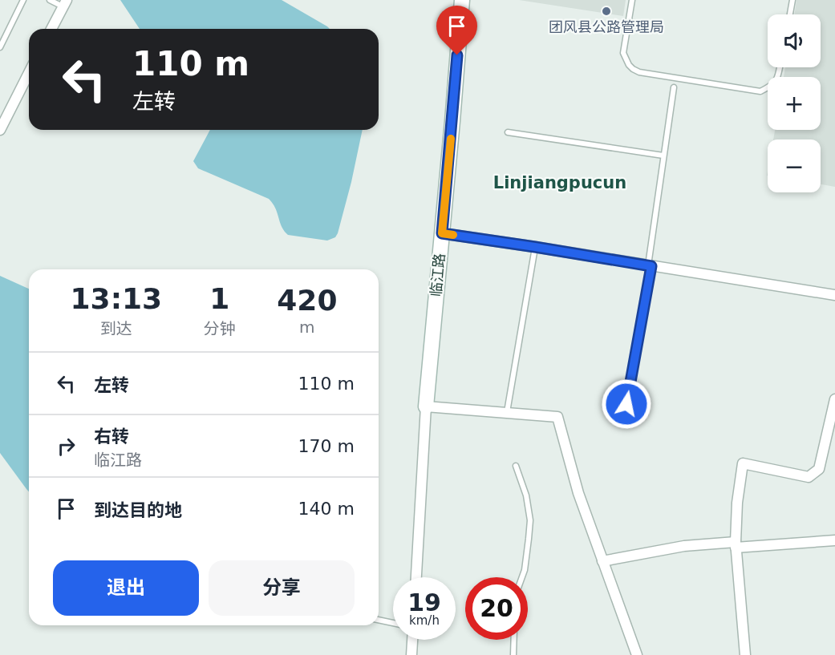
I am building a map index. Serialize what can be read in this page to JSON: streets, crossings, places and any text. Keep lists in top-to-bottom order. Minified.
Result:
{"streets":{"street":["临江路"]},"districts":["Linjiangpucun"],"places":["团风县公路管理局"],"page":{"map_buttons":["+","−"],"turn":["110 m","左转"],"eta":["13:13","到达","1","分钟","420","m"],"list":[{"name":"左转","value":"110 m"},{"name":"右转","note":"临江路","value":"170 m"},{"name":"到达目的地","value":"140 m"}],"buttons":["退出","分享"],"speed":"19 km/h","limit":"20"}}
